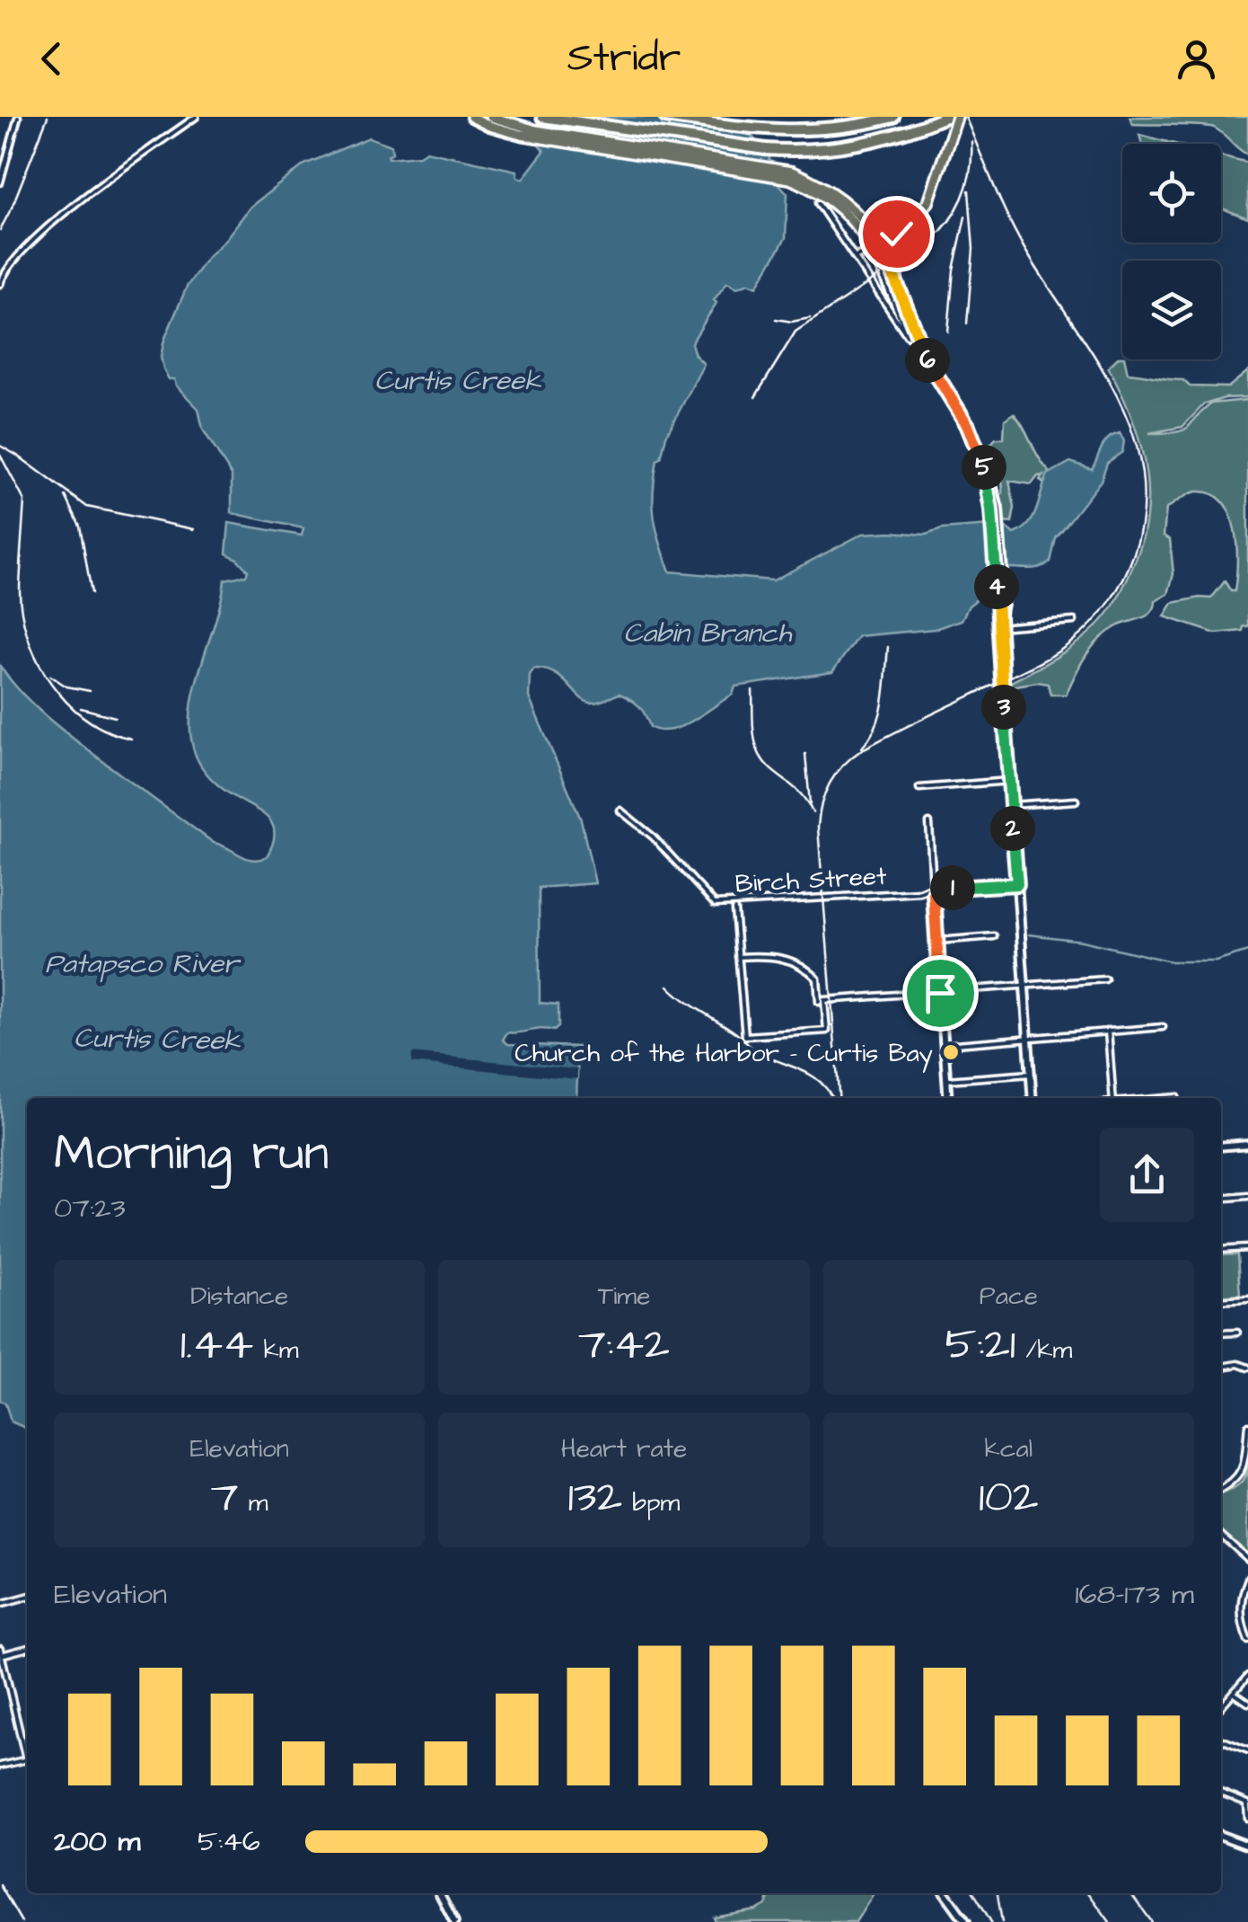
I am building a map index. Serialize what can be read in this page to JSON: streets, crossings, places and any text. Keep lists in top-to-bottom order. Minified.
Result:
{"streets":{"main road":["Birch Street"]},"water":["Curtis Creek","Cabin Branch","Patapsco River"],"places":["Church of the Harbor - Curtis Bay"],"page":{"header":"Stridr","pins":["6","5","4","3","2","1"],"heading":["Morning run","07:23"],"stats":[["Distance","1.44 km"],["Time","7:42"],["Pace","5:21 /km"],["Elevation","7 m"],["Heart rate","132 bpm"],["kcal","102"]],"chart":["Elevation","168–173 m"],"list":[{"name":"200 m","note":"5:46"}]}}
